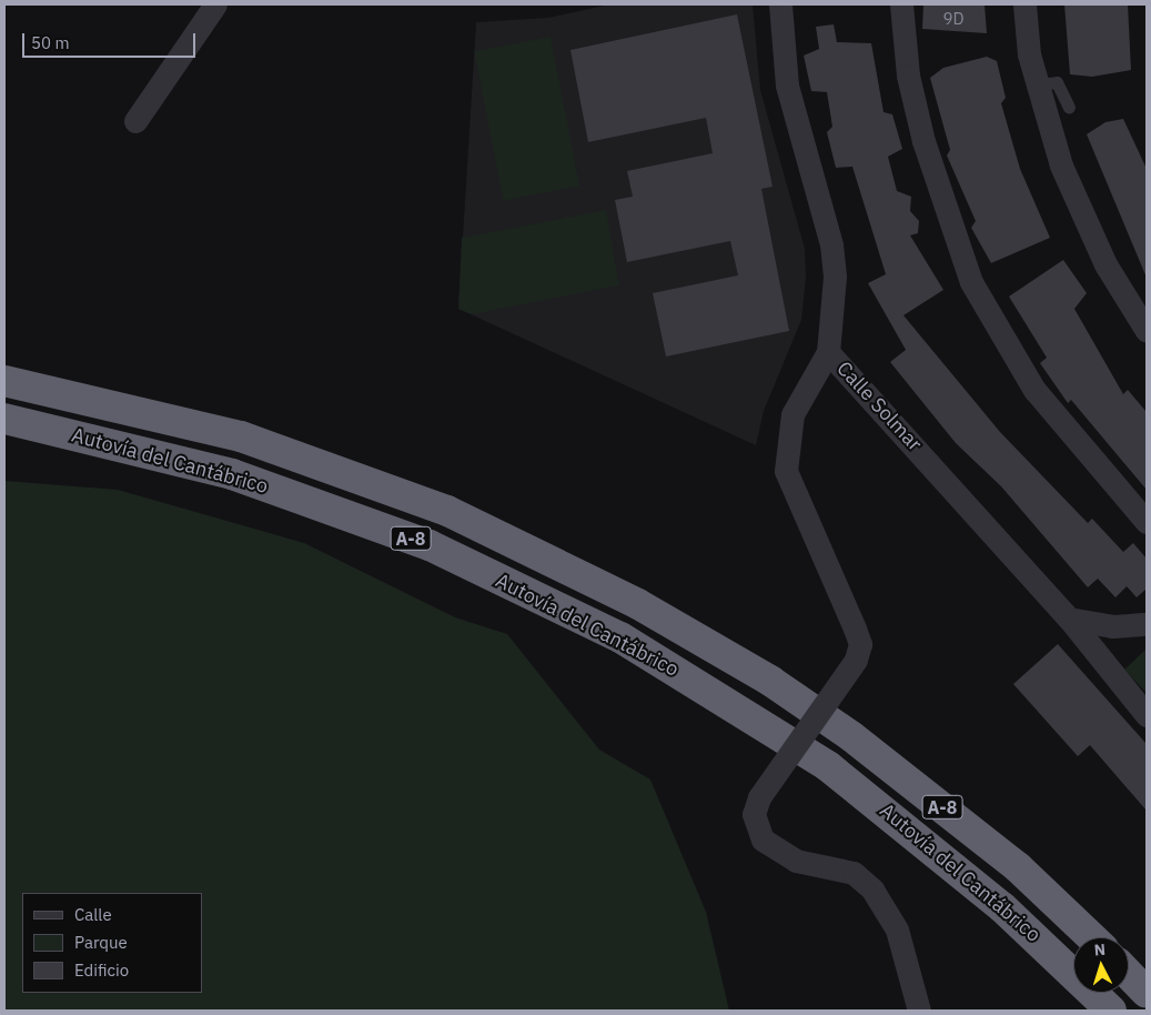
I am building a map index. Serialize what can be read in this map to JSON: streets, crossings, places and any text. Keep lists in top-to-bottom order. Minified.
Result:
{"streets":{"highway":["Autovía del Cantábrico","A-8"],"street":["Calle Solmar"]},"house_numbers":["9D"],"legend":["Calle","Parque","Edificio"],"scale_bar":"50 m","north":"top"}
